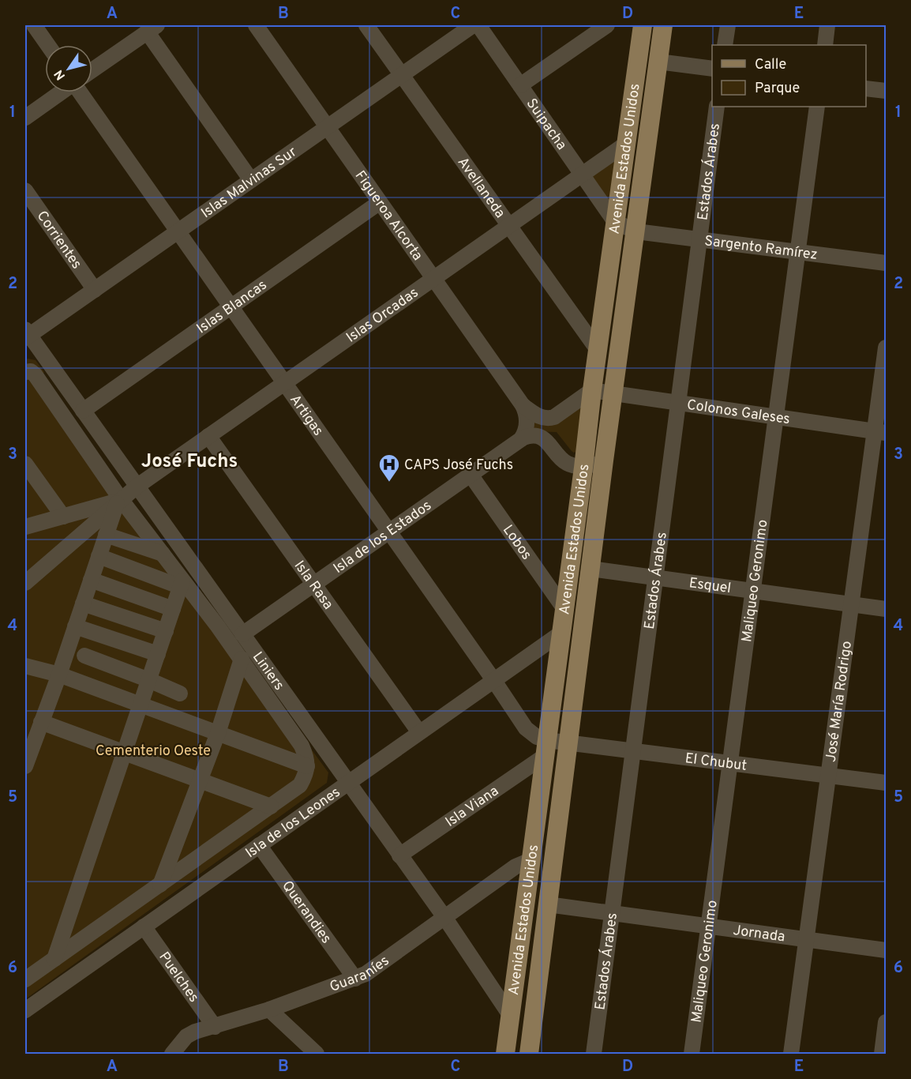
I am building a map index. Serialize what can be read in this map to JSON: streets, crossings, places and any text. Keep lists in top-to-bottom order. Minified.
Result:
{"streets":{"main road":["Avenida Estados Unidos"],"street":["Suipacha","Estados Árabes","Islas Malvinas Sur","Avellaneda","Figueroa Alcorta","Corrientes","Sargento Ramírez","Islas Blancas","Islas Orcadas","Colonos Galeses","Artigas","Isla de los Estados","Lobos","Maliqueo Geronimo","Isla Rasa","Esquel","Liniers","José María Rodrigo","El Chubut","Isla Viana","Isla de los Leones","Querandies","Jornada","Guaraníes","Puelches"]},"crossings":[["Suipacha","Avenida Estados Unidos"],["Suipacha","Sargento Ramírez"],["Suipacha","Islas Orcadas"],["Avenida Estados Unidos","Avellaneda"],["Avenida Estados Unidos","Sargento Ramírez"],["Avenida Estados Unidos","Islas Orcadas"],["Avenida Estados Unidos","Colonos Galeses"],["Avenida Estados Unidos","Artigas"],["Avenida Estados Unidos","Lobos"],["Avenida Estados Unidos","Esquel"],["Avenida Estados Unidos","Liniers"],["Avenida Estados Unidos","El Chubut"],["Avenida Estados Unidos","Isla Viana"],["Avenida Estados Unidos","Isla de los Leones"],["Avenida Estados Unidos","Jornada"],["Avenida Estados Unidos","Guaraníes"],["Estados Árabes","Sargento Ramírez"],["Estados Árabes","Colonos Galeses"],["Estados Árabes","Esquel"],["Estados Árabes","El Chubut"],["Estados Árabes","Jornada"],["Islas Malvinas Sur","Avellaneda"],["Islas Malvinas Sur","Figueroa Alcorta"],["Islas Malvinas Sur","Corrientes"],["Islas Malvinas Sur","Artigas"],["Islas Malvinas Sur","Liniers"],["Avellaneda","Islas Orcadas"],["Figueroa Alcorta","Islas Blancas"],["Figueroa Alcorta","Islas Orcadas"],["Sargento Ramírez","Maliqueo Geronimo"],["Islas Blancas","Artigas"],["Islas Blancas","Liniers"],["Islas Orcadas","Artigas"],["Islas Orcadas","Isla Rasa"],["Islas Orcadas","Liniers"],["Colonos Galeses","Maliqueo Geronimo"],["Colonos Galeses","José María Rodrigo"],["Artigas","Isla de los Estados"],["Artigas","El Chubut"],["Artigas","Isla Viana"],["Artigas","Isla de los Leones"],["Isla de los Estados","Lobos"],["Isla de los Estados","Isla Rasa"],["Isla de los Estados","Liniers"],["Maliqueo Geronimo","Esquel"],["Maliqueo Geronimo","El Chubut"],["Maliqueo Geronimo","Jornada"],["Isla Rasa","Isla de los Leones"],["Esquel","José María Rodrigo"],["Liniers","Isla Viana"],["Liniers","Isla de los Leones"],["Liniers","Guaraníes"],["José María Rodrigo","El Chubut"],["José María Rodrigo","Jornada"],["El Chubut","Isla Viana"],["Isla de los Leones","Querandies"],["Isla de los Leones","Puelches"],["Querandies","Guaraníes"],["Guaraníes","Puelches"]],"districts":["José Fuchs"],"parks":["Cementerio Oeste"],"places":{"hospital":["CAPS José Fuchs"]},"legend":["Calle","Parque"],"north":"bottom left","grid":{"columns":["A","B","C","D","E"],"rows":["1","2","3","4","5","6"]}}
